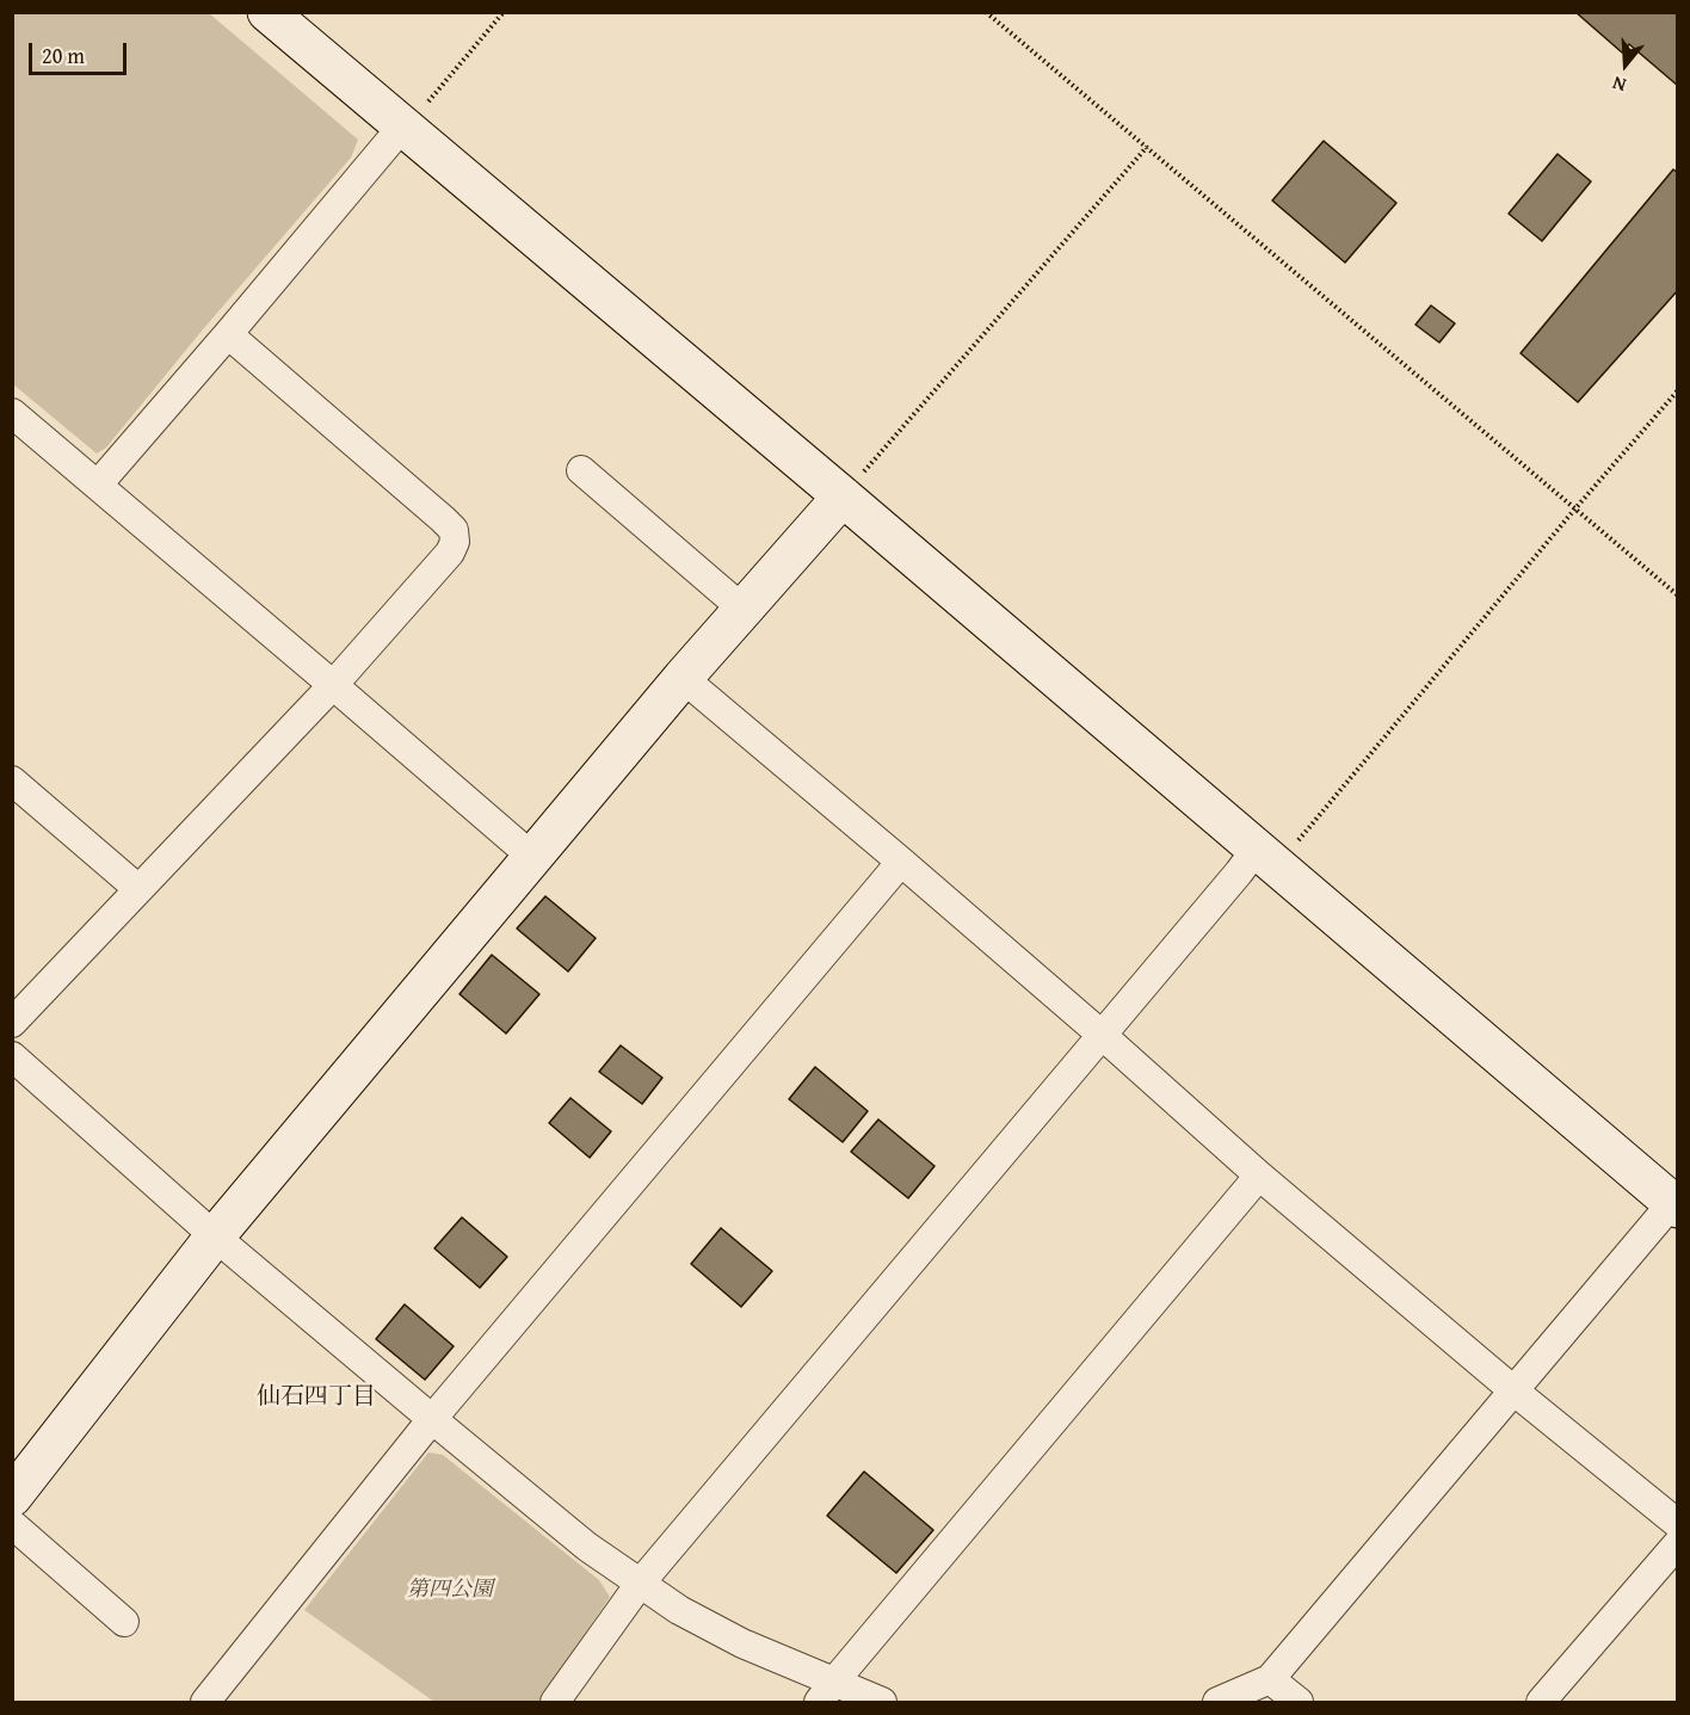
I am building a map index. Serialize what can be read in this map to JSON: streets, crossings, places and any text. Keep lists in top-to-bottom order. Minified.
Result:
{"districts":["仙石四丁目"],"parks":["第四公園"],"scale_bar":"20 m","north":"bottom"}
